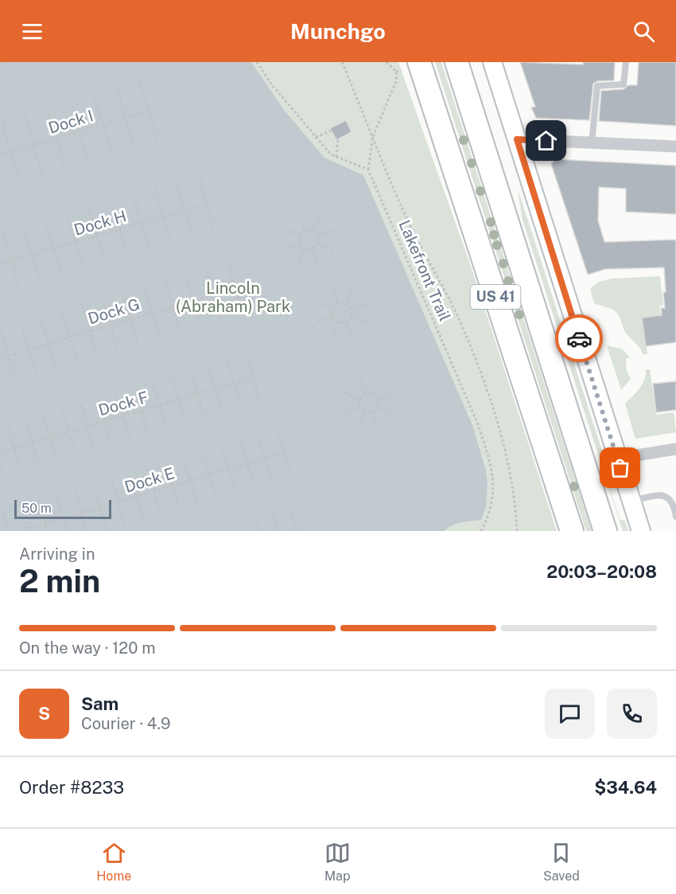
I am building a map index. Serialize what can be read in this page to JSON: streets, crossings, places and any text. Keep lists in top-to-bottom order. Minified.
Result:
{"streets":{"highway":["US 41"],"path":["Dock I","Dock H","Lakefront Trail","Dock G","Dock F","Dock E"]},"parks":["Lincoln (Abraham) Park"],"scale_bar":"50 m","page":{"header":"Munchgo","scale":"50 m","heading":["2 min","Arriving in","20:03–20:08"],"panel":["Sam","Courier · 4.9","Order #8233","$34.64"],"bar":"On the way · 120 m","round":"S","tabs":["Home","Map","Saved"]}}
